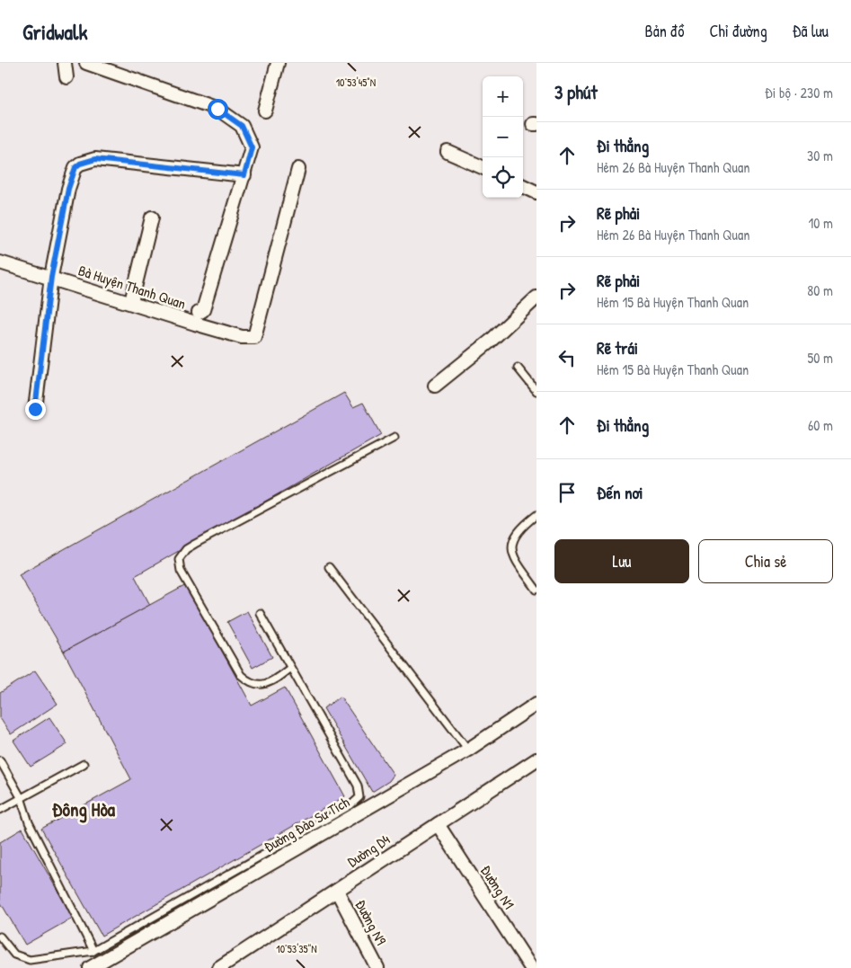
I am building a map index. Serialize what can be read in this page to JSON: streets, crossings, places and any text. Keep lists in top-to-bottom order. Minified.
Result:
{"streets":{"street":["Bà Huyện Thanh Quan","Đường Đào Sư Tích","Dường D4","Đường N1","Đường N9"]},"crossings":[["Dường D4","Đường N1"],["Dường D4","Đường N9"]],"districts":["Đông Hòa"],"page":{"header":"Gridwalk","nav":["Bản đồ","Chỉ đường","Đã lưu"],"heading":["3 phút","Đi bộ · 230 m"],"map_buttons":["+","−"],"list":[["Đi thẳng","Hẻm 26 Bà Huyện Thanh Quan","30 m"],["Rẽ phải","Hẻm 26 Bà Huyện Thanh Quan","10 m"],["Rẽ phải","Hẻm 15 Bà Huyện Thanh Quan","80 m"],["Rẽ trái","Hẻm 15 Bà Huyện Thanh Quan","50 m"],["Đi thẳng","60 m"],"Đến nơi"],"buttons":["Lưu","Chia sẻ"]},"coordinates":["10°53'45\"N","10°53'35\"N"]}
